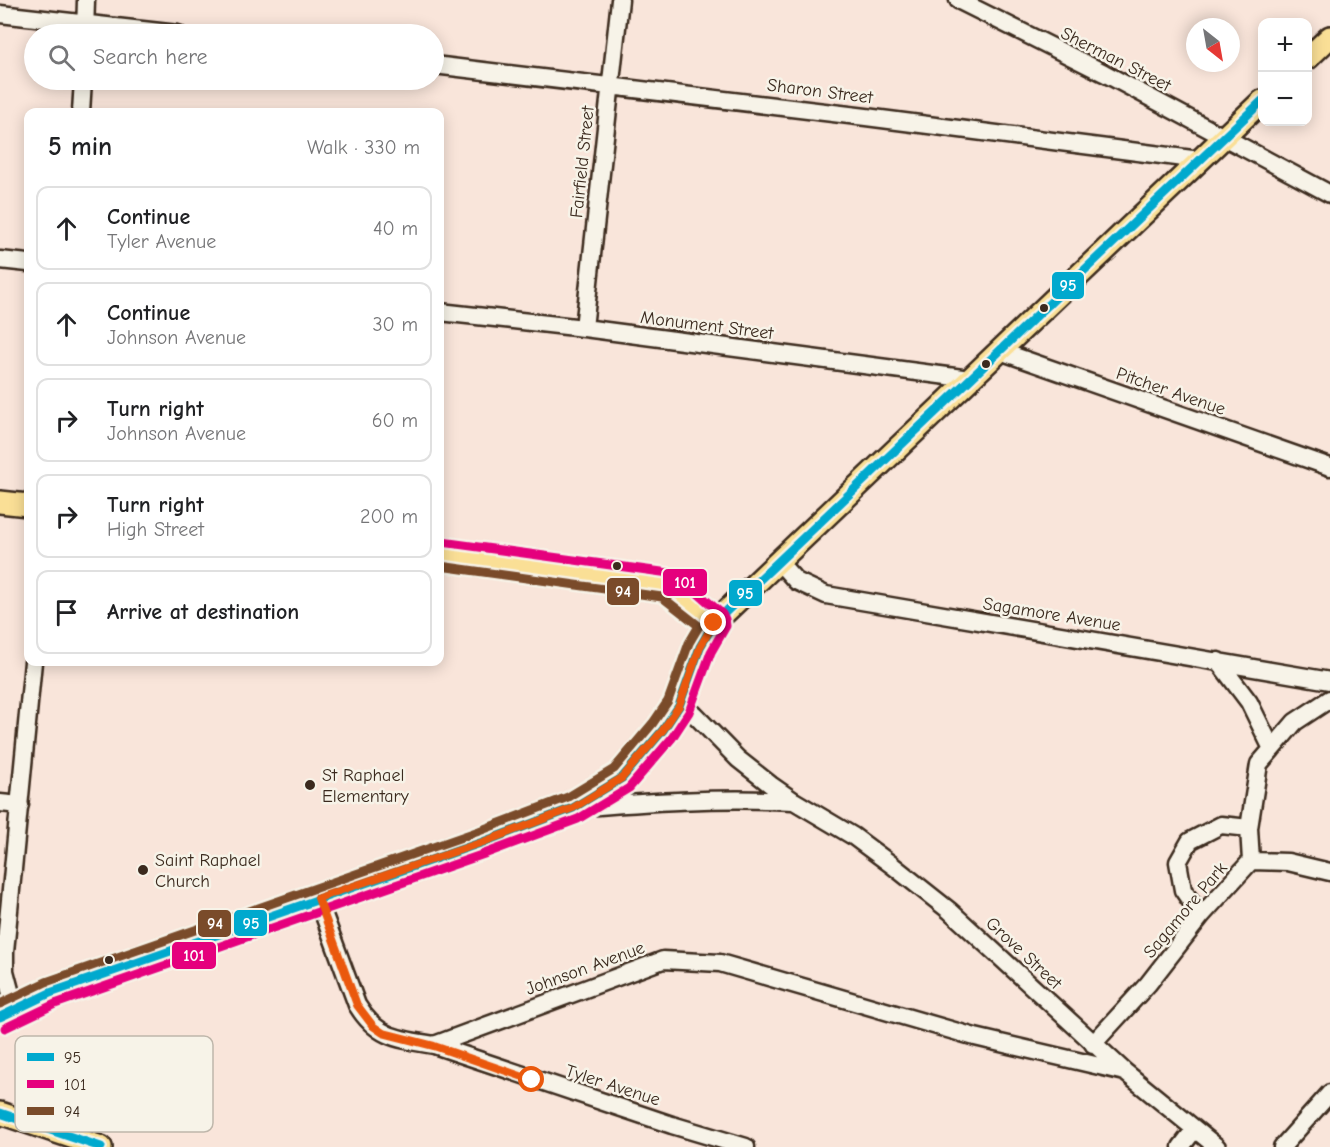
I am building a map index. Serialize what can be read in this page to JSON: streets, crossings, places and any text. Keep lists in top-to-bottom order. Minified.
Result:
{"streets":{"street":["Sherman Street","Sharon Street","Fairfield Street","Monument Street","Pitcher Avenue","Sagamore Avenue","Sagamore Park","Grove Street","Johnson Avenue","Tyler Avenue"]},"crossings":[["Sharon Street","Fairfield Street"],["Fairfield Street","Monument Street"],["Sagamore Park","Grove Street"],["Grove Street","Johnson Avenue"],["Johnson Avenue","Tyler Avenue"]],"places":["St Raphael Elementary","Saint Raphael Church"],"lines":["transit line 95","transit line 101","transit line 94"],"legend":["95","101","94"],"north":"bottom right","page":{"map_buttons":["+","−"],"search":"Search here","heading":["5 min","Walk · 330 m"],"list":[["Continue","Tyler Avenue","40 m"],["Continue","Johnson Avenue","30 m"],["Turn right","Johnson Avenue","60 m"],["Turn right","High Street","200 m"],"Arrive at destination"]}}
